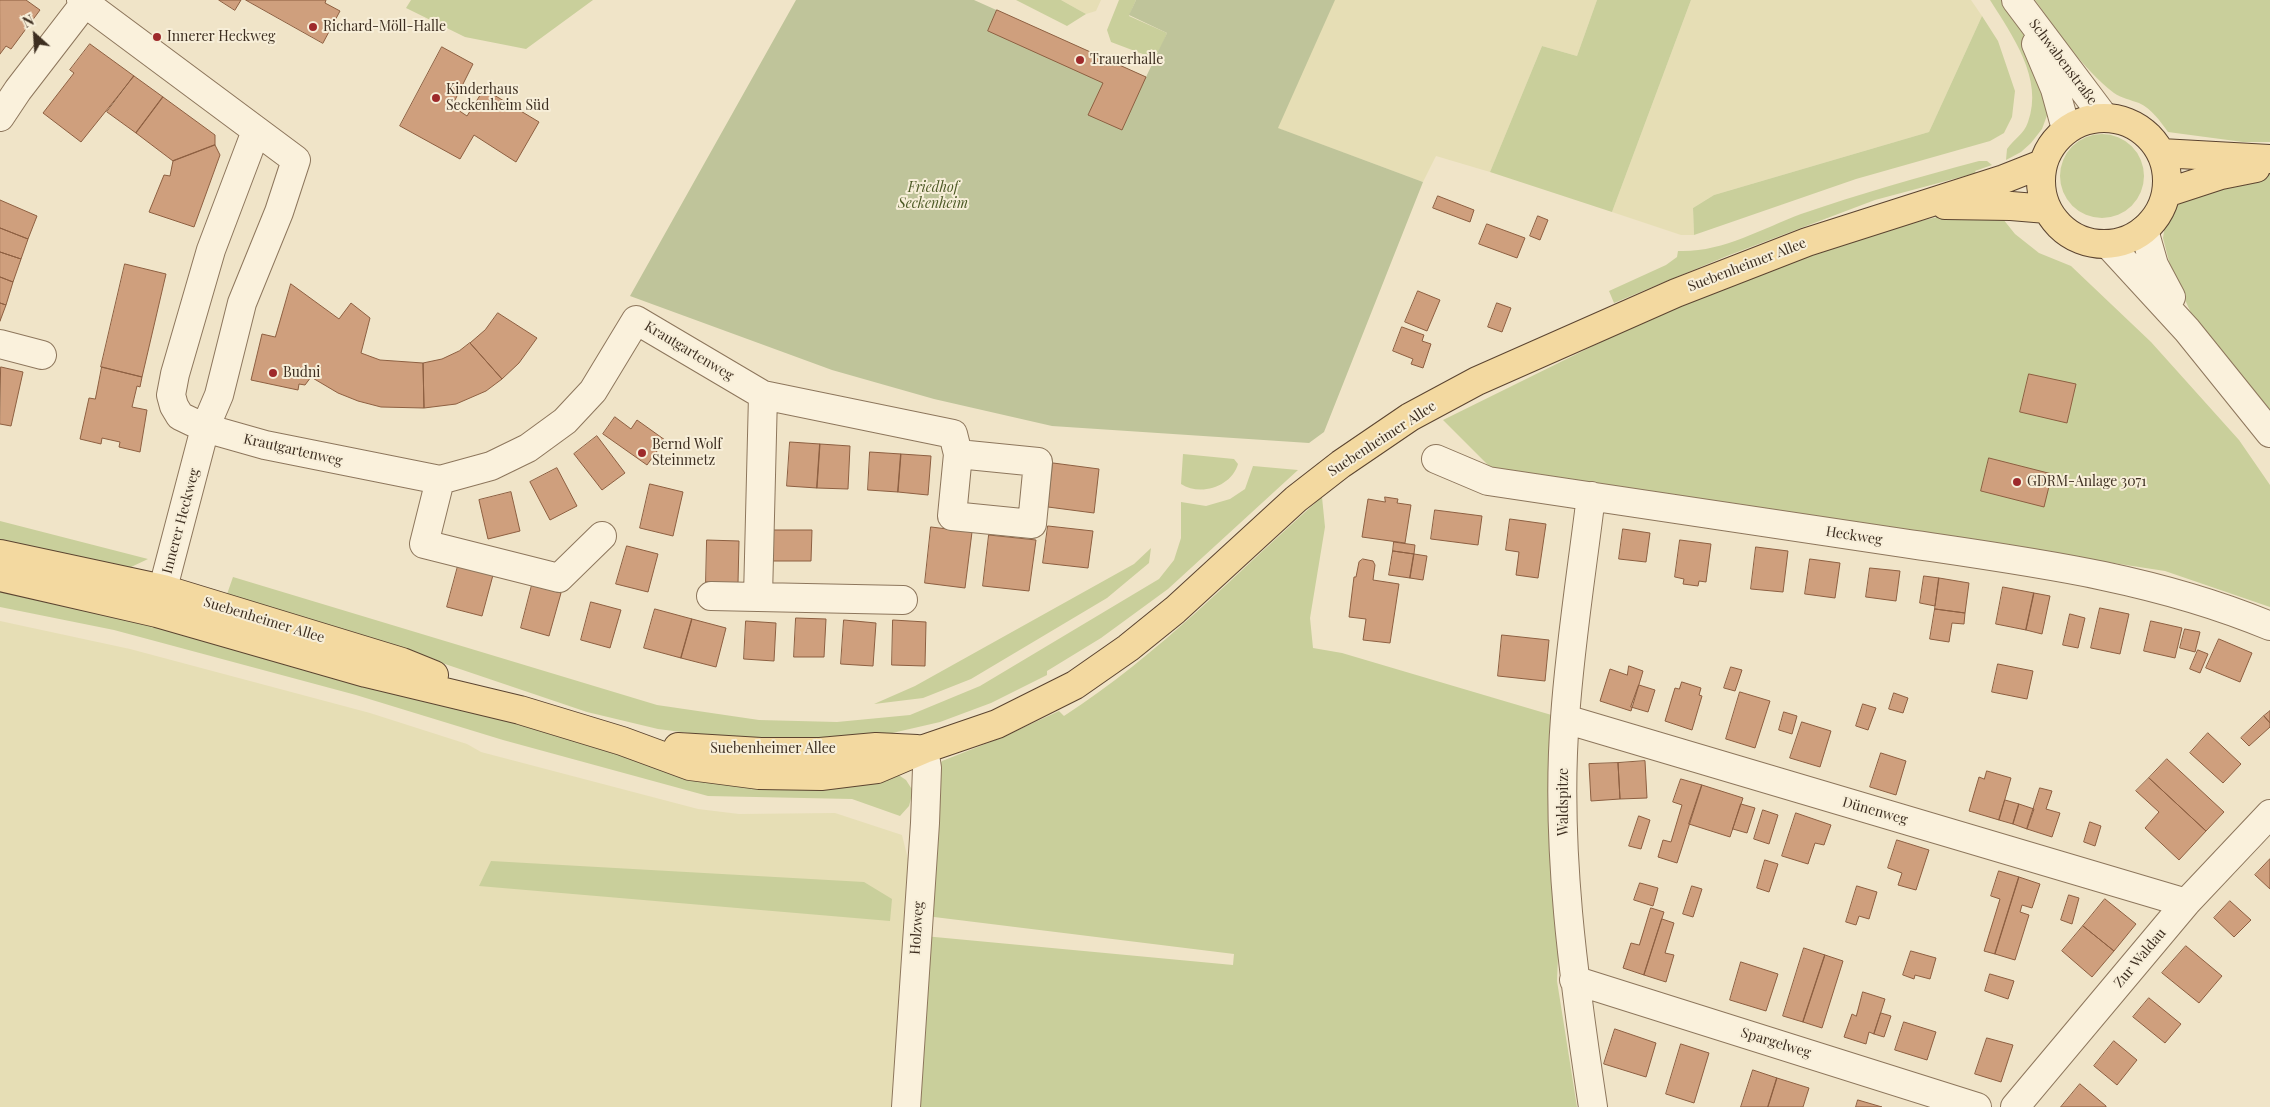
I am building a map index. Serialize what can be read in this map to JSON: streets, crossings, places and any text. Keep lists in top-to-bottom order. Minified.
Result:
{"streets":{"main road":["Suebenheimer Allee"],"street":["Schwabenstraße","Krautgartenweg","Innerer Heckweg","Heckweg","Waldspitze","Dünenweg","Holzweg","Zur Waldau","Spargelweg"]},"crossings":[["Schwabenstraße","Suebenheimer Allee"],["Suebenheimer Allee","Innerer Heckweg"],["Suebenheimer Allee","Holzweg"],["Krautgartenweg","Innerer Heckweg"],["Heckweg","Waldspitze"],["Waldspitze","Dünenweg"],["Waldspitze","Spargelweg"],["Dünenweg","Zur Waldau"]],"parks":["Friedhof Seckenheim"],"places":["Richard-Möll-Halle","Innerer Heckweg","Trauerhalle","Kinderhaus Seckenheim Süd","Budni","Bernd Wolf Steinmetz","GDRM-Anlage 3071"],"north":"top left"}
